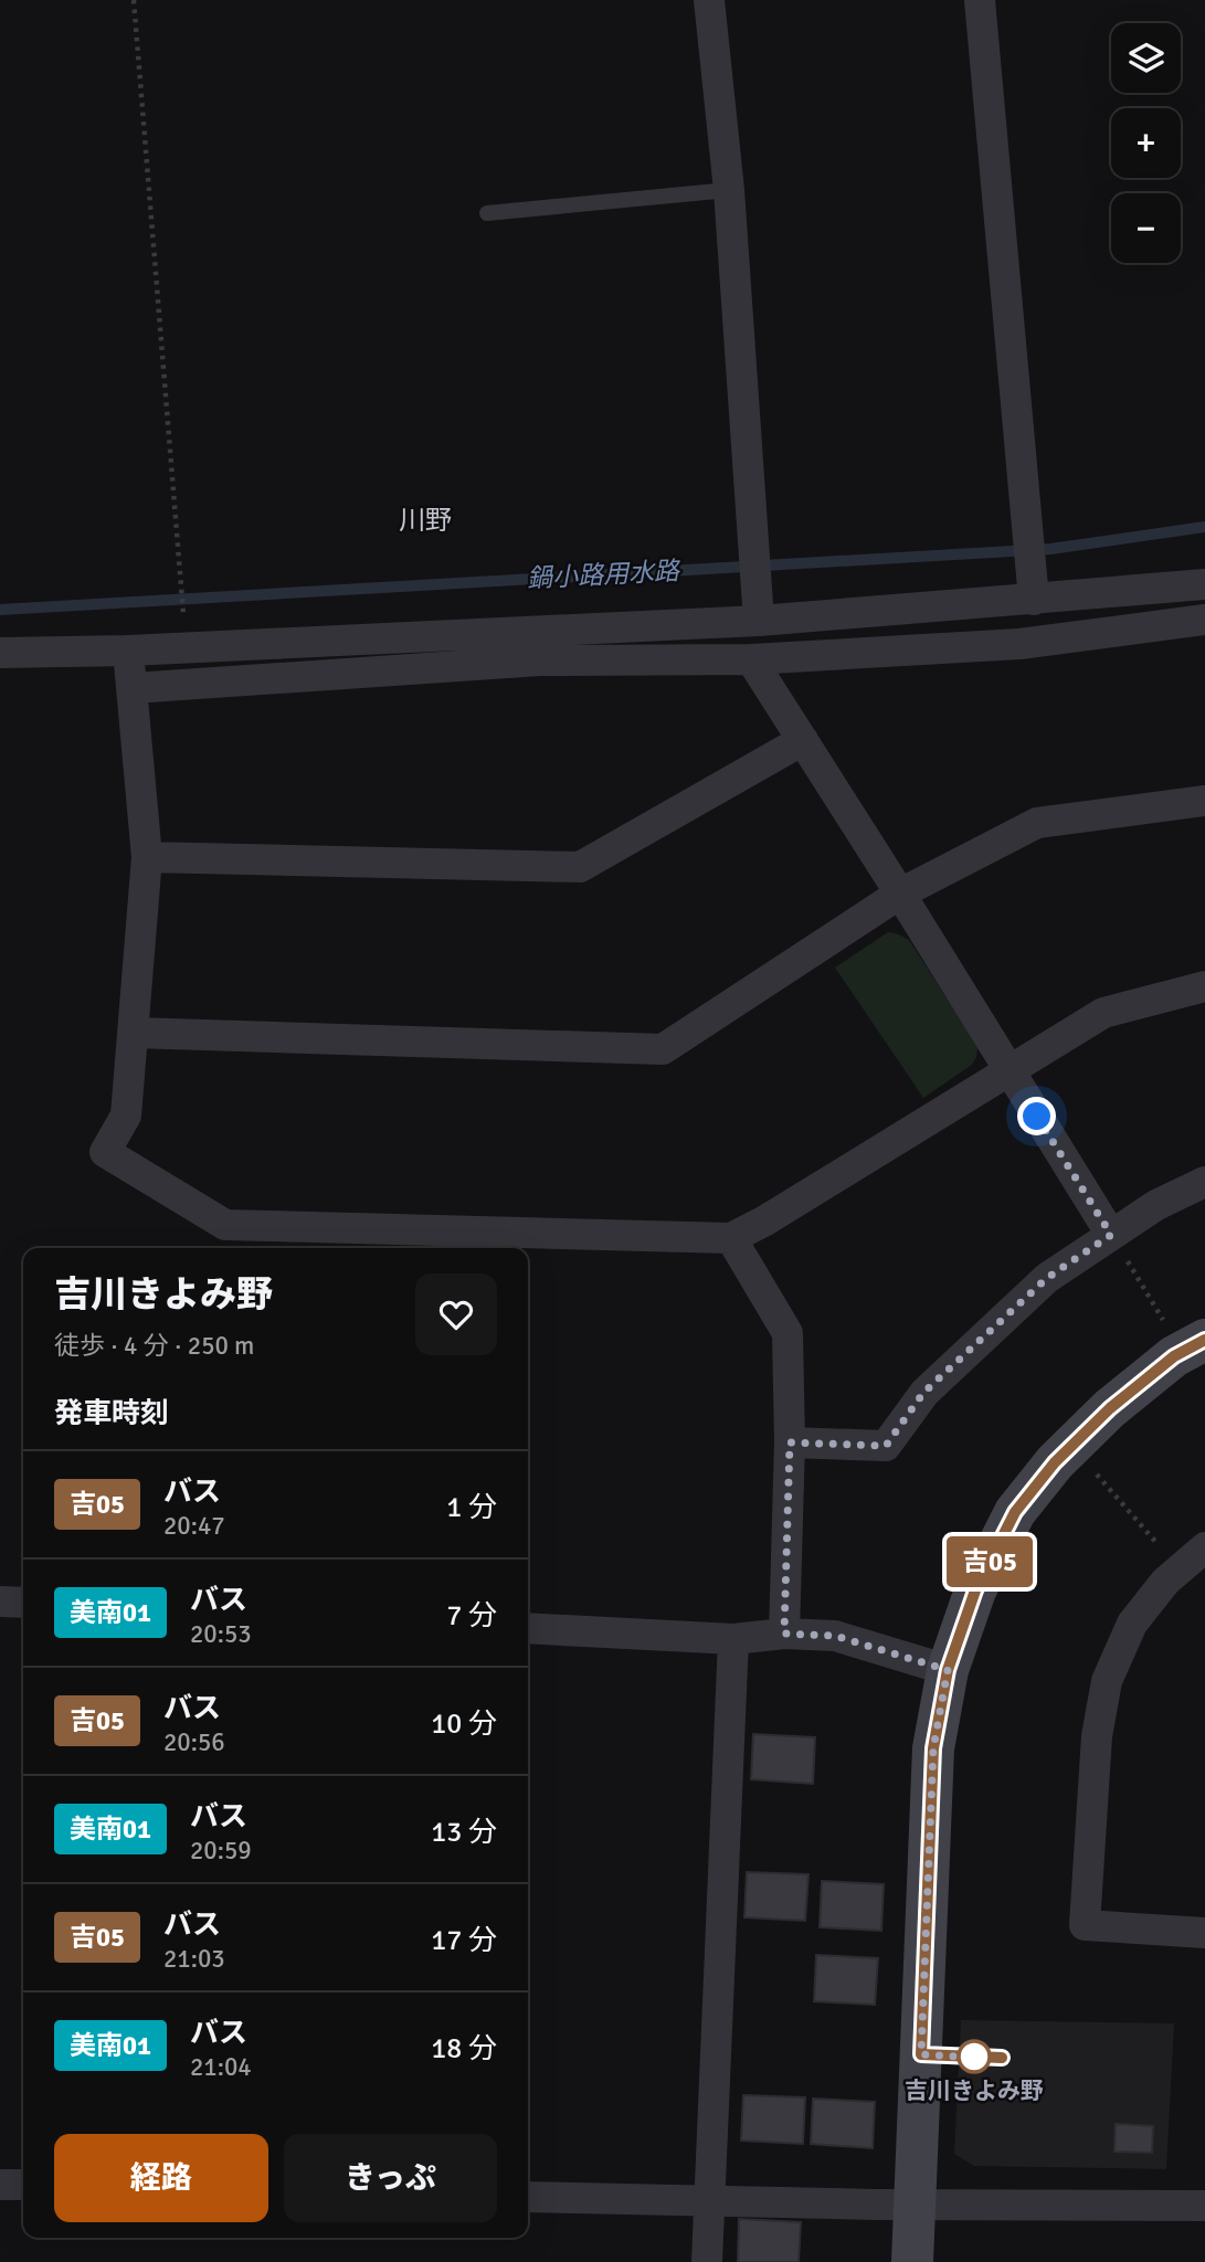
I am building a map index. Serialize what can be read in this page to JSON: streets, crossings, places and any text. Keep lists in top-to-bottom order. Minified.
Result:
{"districts":["川野"],"water":["鍋小路用水路"],"places":["吉川きよみ野"],"lines":["bus line 吉05"],"page":{"on_map":"吉05","map_buttons":["+","−"],"heading":[["吉川きよみ野","徒歩 · 4 分 · 250 m"],"発車時刻"],"list":[{"mark":"吉05","name":"バス","note":"20:47","value":"1 分"},{"mark":"美南01","name":"バス","note":"20:53","value":"7 分"},{"mark":"吉05","name":"バス","note":"20:56","value":"10 分"},{"mark":"美南01","name":"バス","note":"20:59","value":"13 分"},{"mark":"吉05","name":"バス","note":"21:03","value":"17 分"},{"mark":"美南01","name":"バス","note":"21:04","value":"18 分"}],"buttons":["経路","きっぷ"]}}
